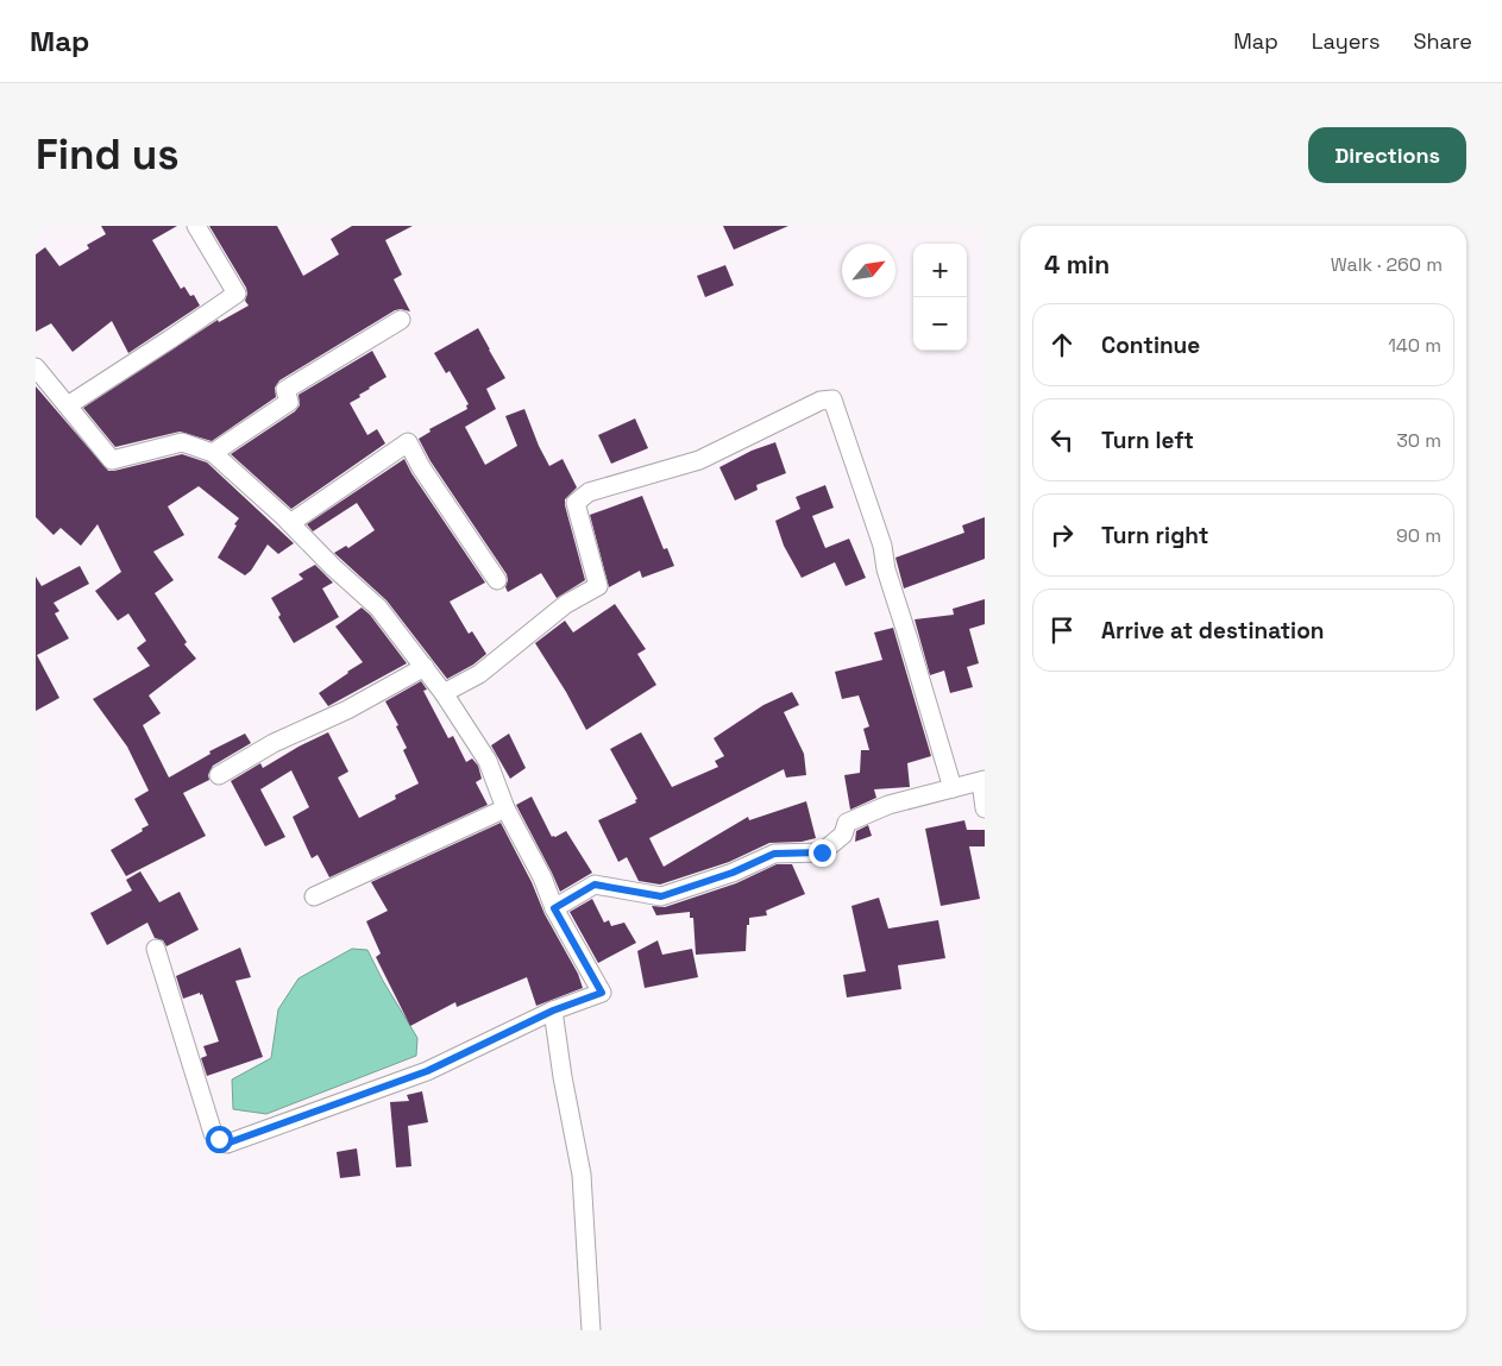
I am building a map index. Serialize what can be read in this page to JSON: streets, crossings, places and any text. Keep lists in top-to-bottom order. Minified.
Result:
{"north":"top right","page":{"header":"Map","nav":["Map","Layers","Share"],"buttons":"Directions","title":"Find us","heading":["4 min","Walk · 260 m"],"map_buttons":["+","−"],"list":[["Continue","140 m"],["Turn left","30 m"],["Turn right","90 m"],"Arrive at destination"]}}
